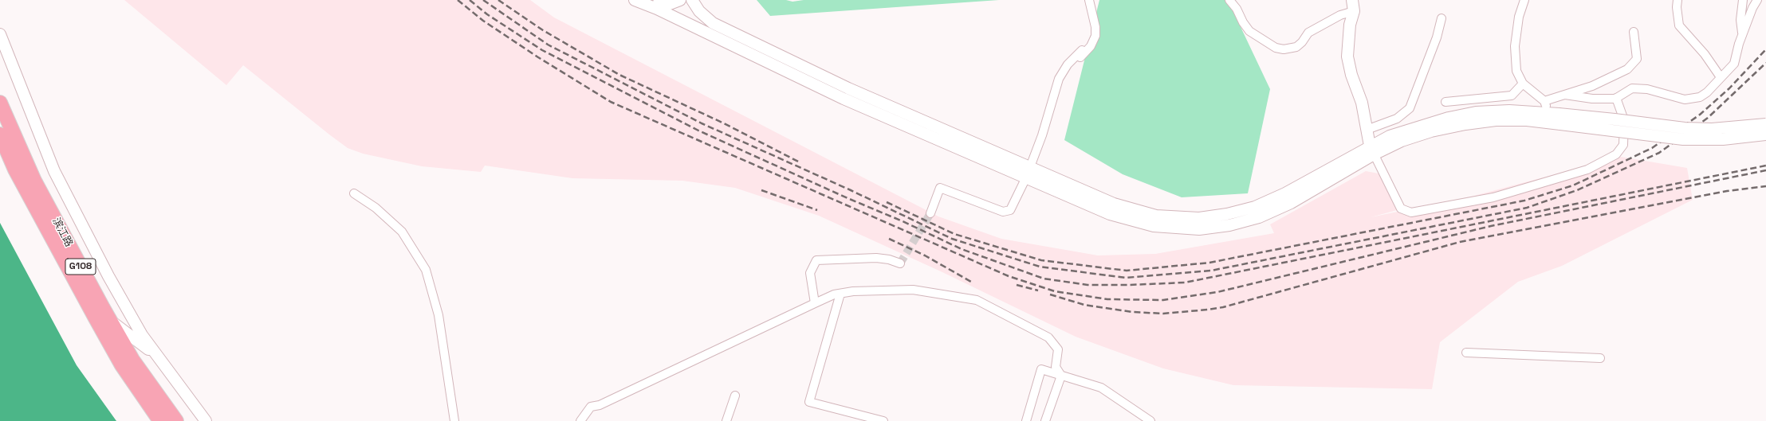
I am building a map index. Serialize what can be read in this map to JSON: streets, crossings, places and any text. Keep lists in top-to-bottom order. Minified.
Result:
{"streets":{"highway":["滨江路","G108"]}}
